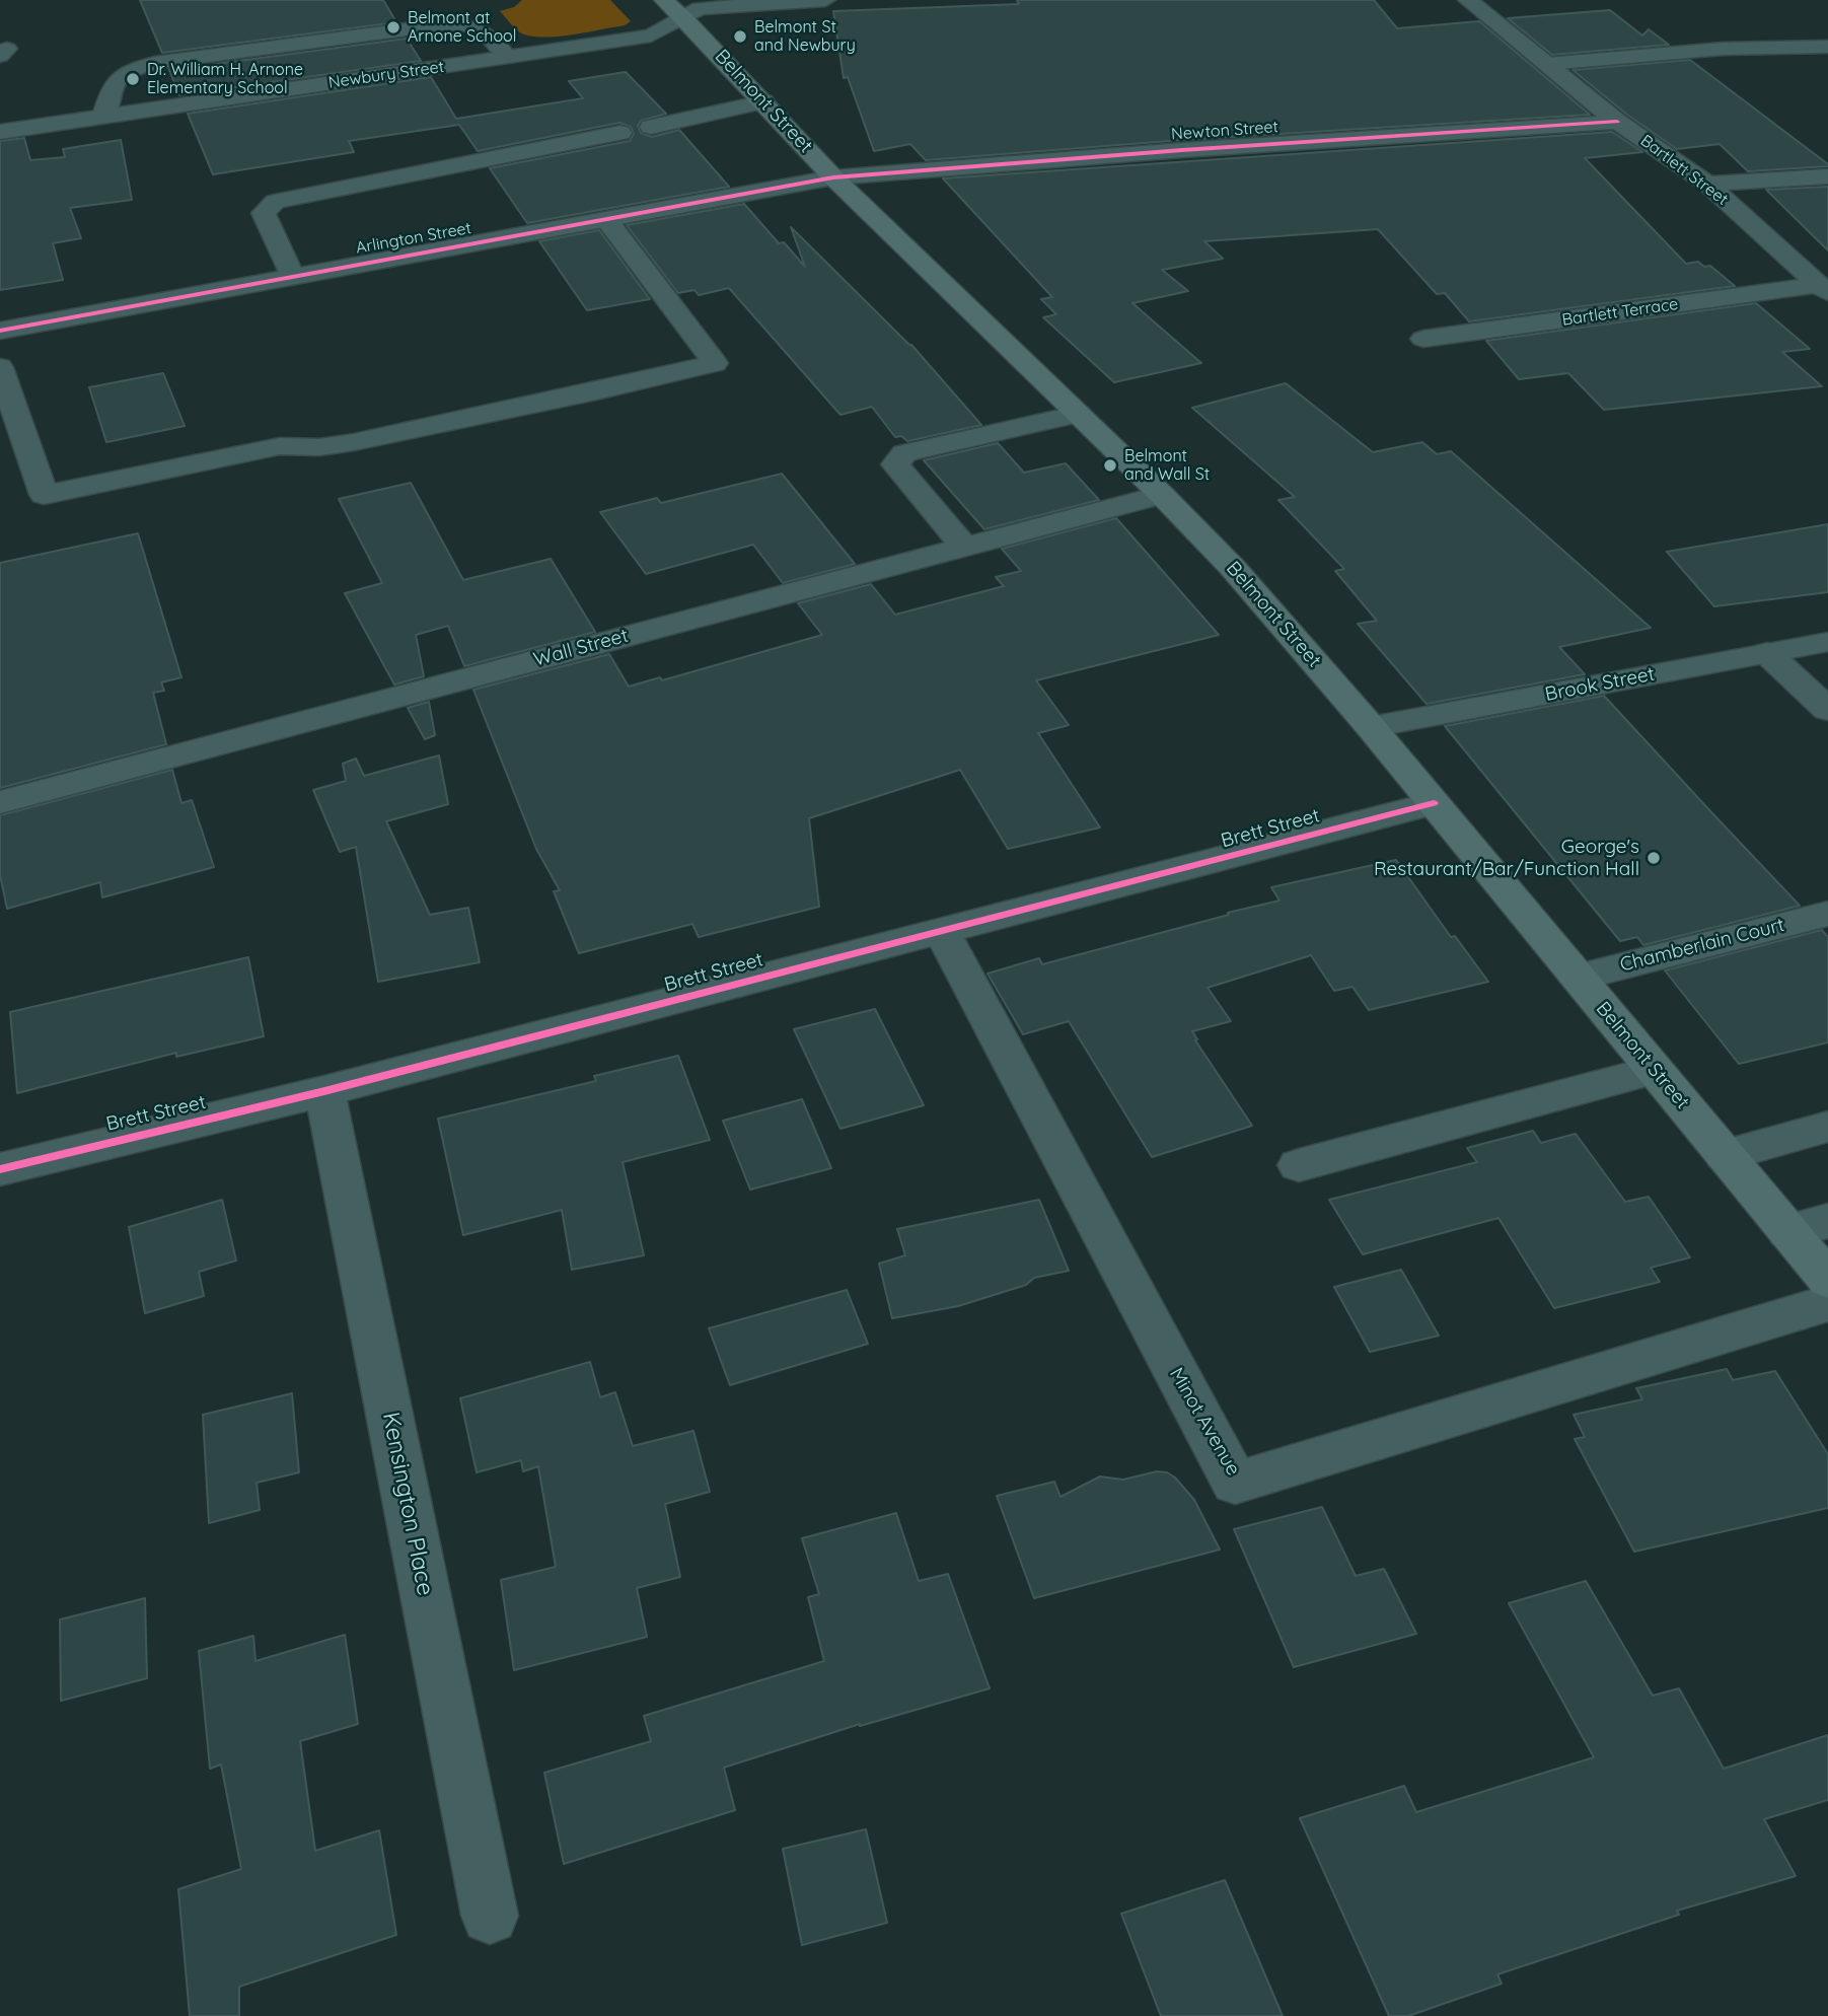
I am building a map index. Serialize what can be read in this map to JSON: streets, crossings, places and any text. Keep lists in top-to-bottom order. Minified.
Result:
{"streets":{"main road":["Belmont Street"],"street":["Newbury Street","Newton Street","Bartlett Street","Arlington Street","Bartlett Terrace","Wall Street","Brook Street","Brett Street","Chamberlain Court","Minot Avenue","Kensington Place"]},"crossings":[["Newbury Street","Belmont Street"],["Belmont Street","Newton Street"],["Belmont Street","Arlington Street"],["Belmont Street","Wall Street"],["Belmont Street","Brook Street"],["Belmont Street","Brett Street"],["Belmont Street","Chamberlain Court"],["Newton Street","Bartlett Street"],["Newton Street","Arlington Street"],["Bartlett Street","Bartlett Terrace"],["Brett Street","Minot Avenue"],["Brett Street","Kensington Place"]],"places":["Belmont at Arnone School","Belmont St and Newbury","Dr. William H. Arnone Elementary School","Belmont and Wall St","George's Restaurant/Bar/Function Hall"]}
